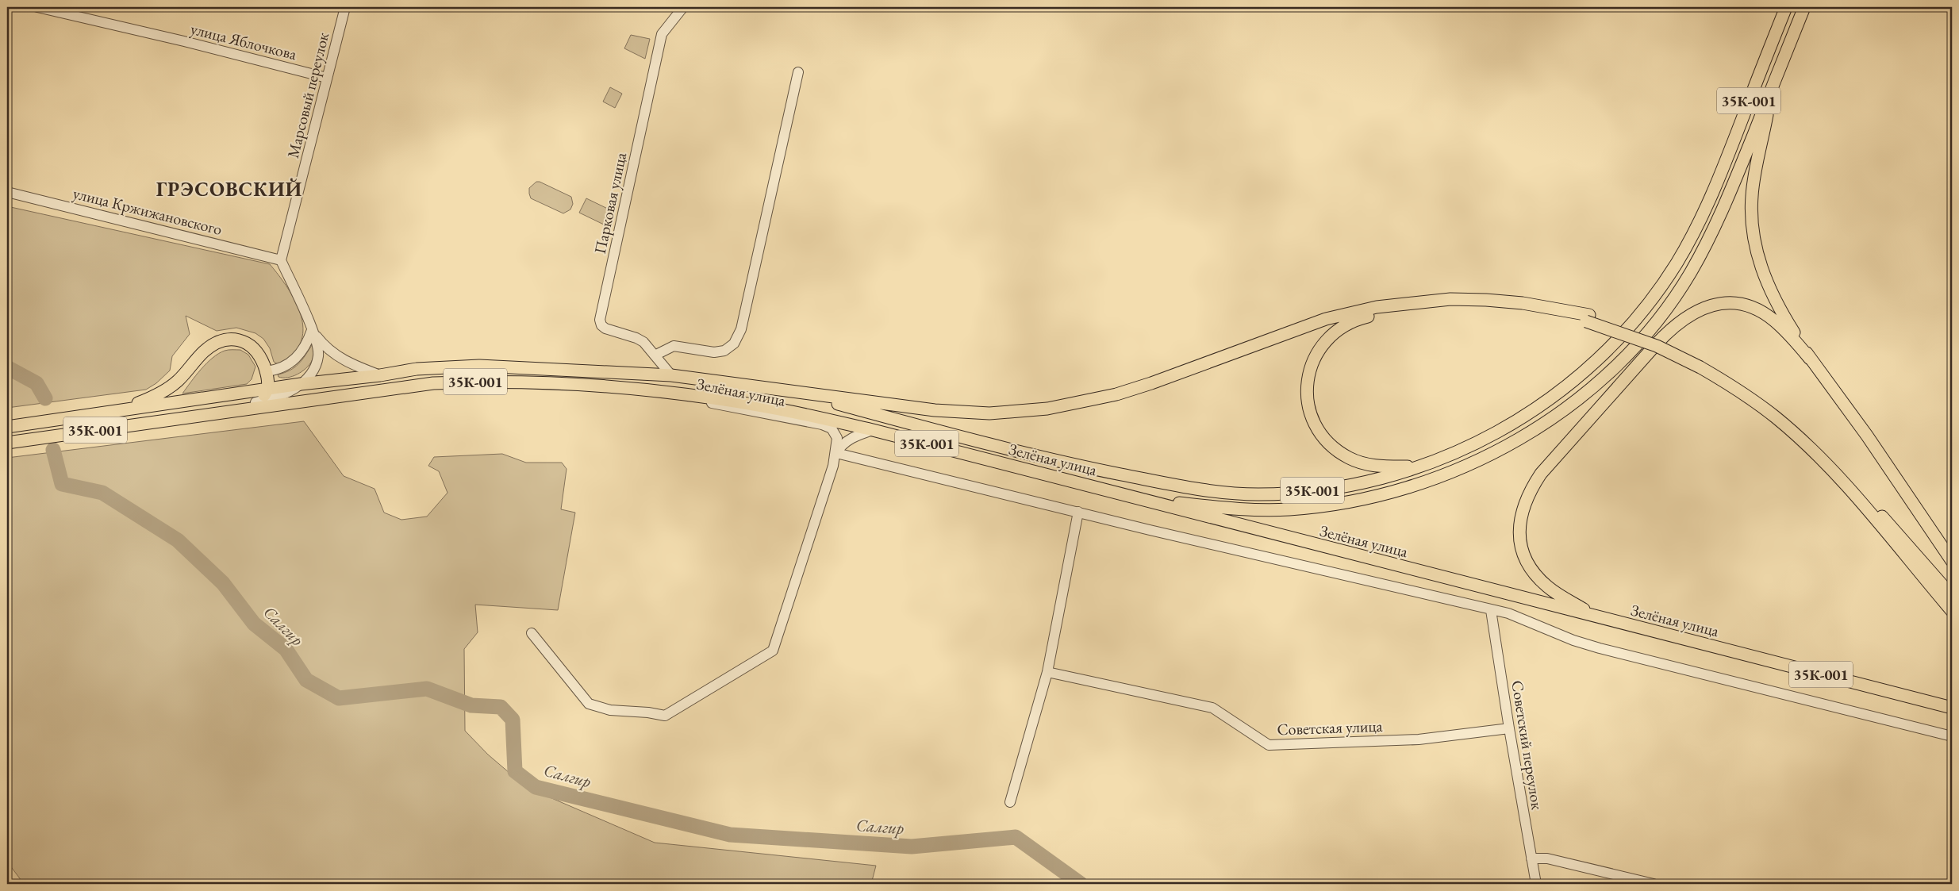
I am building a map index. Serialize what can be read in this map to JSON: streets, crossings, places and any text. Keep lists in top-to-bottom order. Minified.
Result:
{"streets":{"main road":["35К-001","Зелёная улица"],"street":["улица Яблочкова","Марсовый переулок","Парковая улица","улица Кржижановского","Советская улица","Советский переулок"]},"crossings":[["улица Яблочкова","Марсовый переулок"],["Марсовый переулок","улица Кржижановского"],["35К-001","Парковая улица"],["35К-001","Зелёная улица"],["Советская улица","Советский переулок"]],"districts":["ГРЭСОВСКИЙ"],"water":["Салгир"]}
